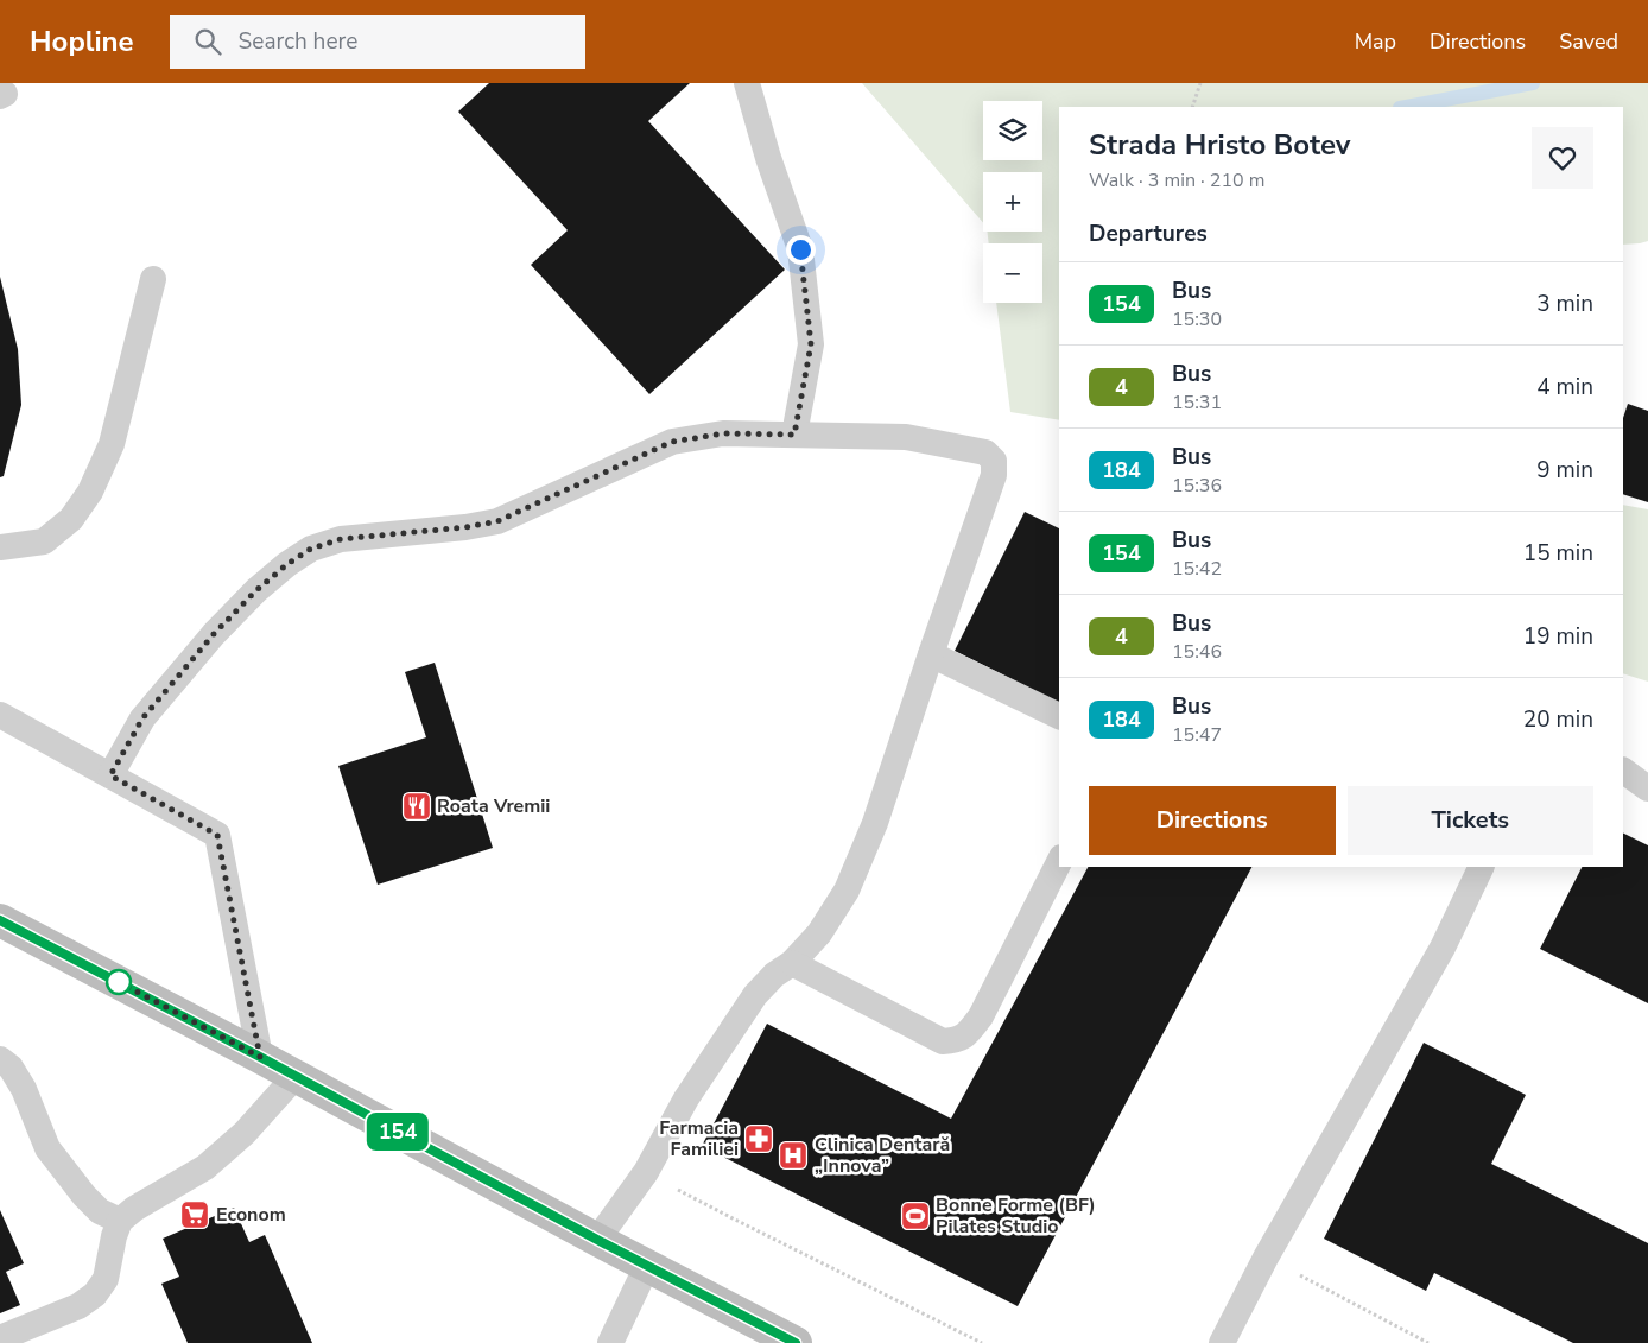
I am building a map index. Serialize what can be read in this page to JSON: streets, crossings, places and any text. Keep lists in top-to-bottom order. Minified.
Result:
{"places":{"restaurant":["Roata Vremii"],"pharmacy":["Farmacia Familiei"],"hospital":["Clinica Dentară „Innova”"],"supermarket":["Econom"],"sports":["Bonne Forme (BF) Pilates Studio"]},"lines":["bus line 154"],"page":{"header":"Hopline","search":"Search here","nav":["Map","Directions","Saved"],"on_map":"154","map_buttons":["+","−"],"heading":[["Strada Hristo Botev","Walk · 3 min · 210 m"],"Departures"],"list":[{"mark":"154","name":"Bus","note":"15:30","value":"3 min"},{"mark":"4","name":"Bus","note":"15:31","value":"4 min"},{"mark":"184","name":"Bus","note":"15:36","value":"9 min"},{"mark":"154","name":"Bus","note":"15:42","value":"15 min"},{"mark":"4","name":"Bus","note":"15:46","value":"19 min"},{"mark":"184","name":"Bus","note":"15:47","value":"20 min"}],"buttons":["Directions","Tickets"]}}
